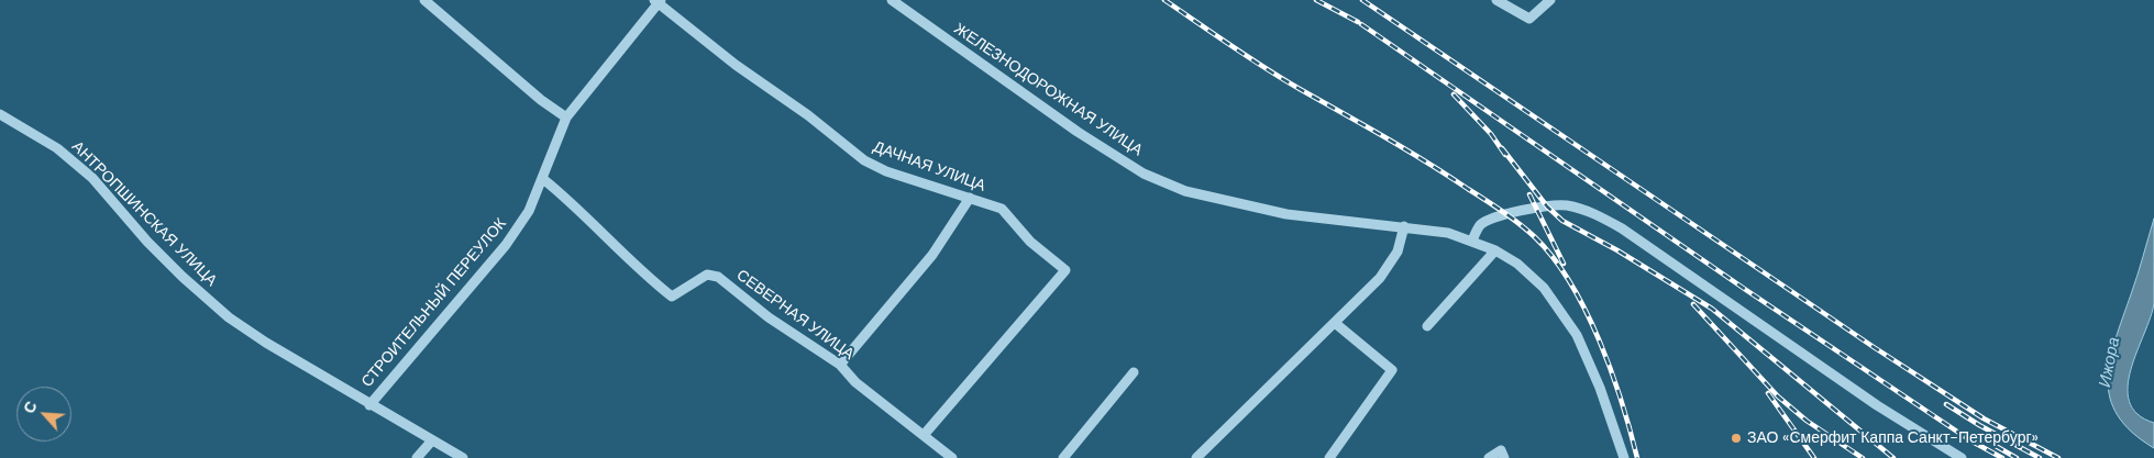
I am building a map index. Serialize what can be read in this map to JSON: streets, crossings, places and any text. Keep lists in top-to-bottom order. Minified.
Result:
{"streets":{"street":["ЖЕЛЕЗНОДОРОЖНАЯ УЛИЦА","ДАЧНАЯ УЛИЦА","АНТРОПШИНСКАЯ УЛИЦА","СТРОИТЕЛЬНЫЙ ПЕРЕУЛОК","СЕВЕРНАЯ УЛИЦА"]},"crossings":[["ДАЧНАЯ УЛИЦА","СТРОИТЕЛЬНЫЙ ПЕРЕУЛОК"],["ДАЧНАЯ УЛИЦА","СЕВЕРНАЯ УЛИЦА"],["АНТРОПШИНСКАЯ УЛИЦА","СТРОИТЕЛЬНЫЙ ПЕРЕУЛОК"],["СТРОИТЕЛЬНЫЙ ПЕРЕУЛОК","СЕВЕРНАЯ УЛИЦА"]],"water":["Ижора"],"places":["ЗАО «Смерфит Каппа Санкт-Петербург»"],"north":"top left"}
